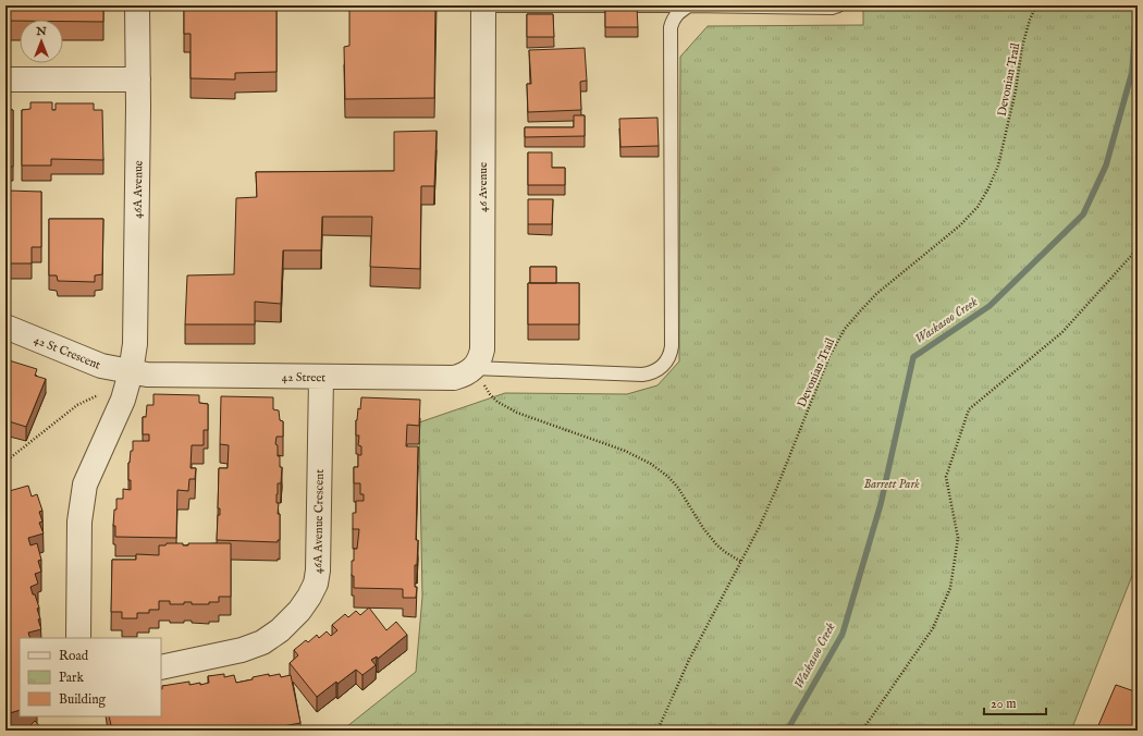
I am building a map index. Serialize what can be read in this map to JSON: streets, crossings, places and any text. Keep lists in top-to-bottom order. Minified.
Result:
{"streets":{"street":["46 Avenue","46A Avenue","42 St Crescent","42 Street","46A Avenue Crescent"],"path":["Devonian Trail"]},"crossings":[["46 Avenue","42 Street"],["46A Avenue","42 St Crescent"],["46A Avenue","42 Street"],["42 St Crescent","42 Street"],["42 Street","46A Avenue Crescent"]],"water":["Waskasoo Creek"],"parks":["Barrett Park"],"legend":["Road","Park","Building"],"scale_bar":"20 m","north":"top"}
